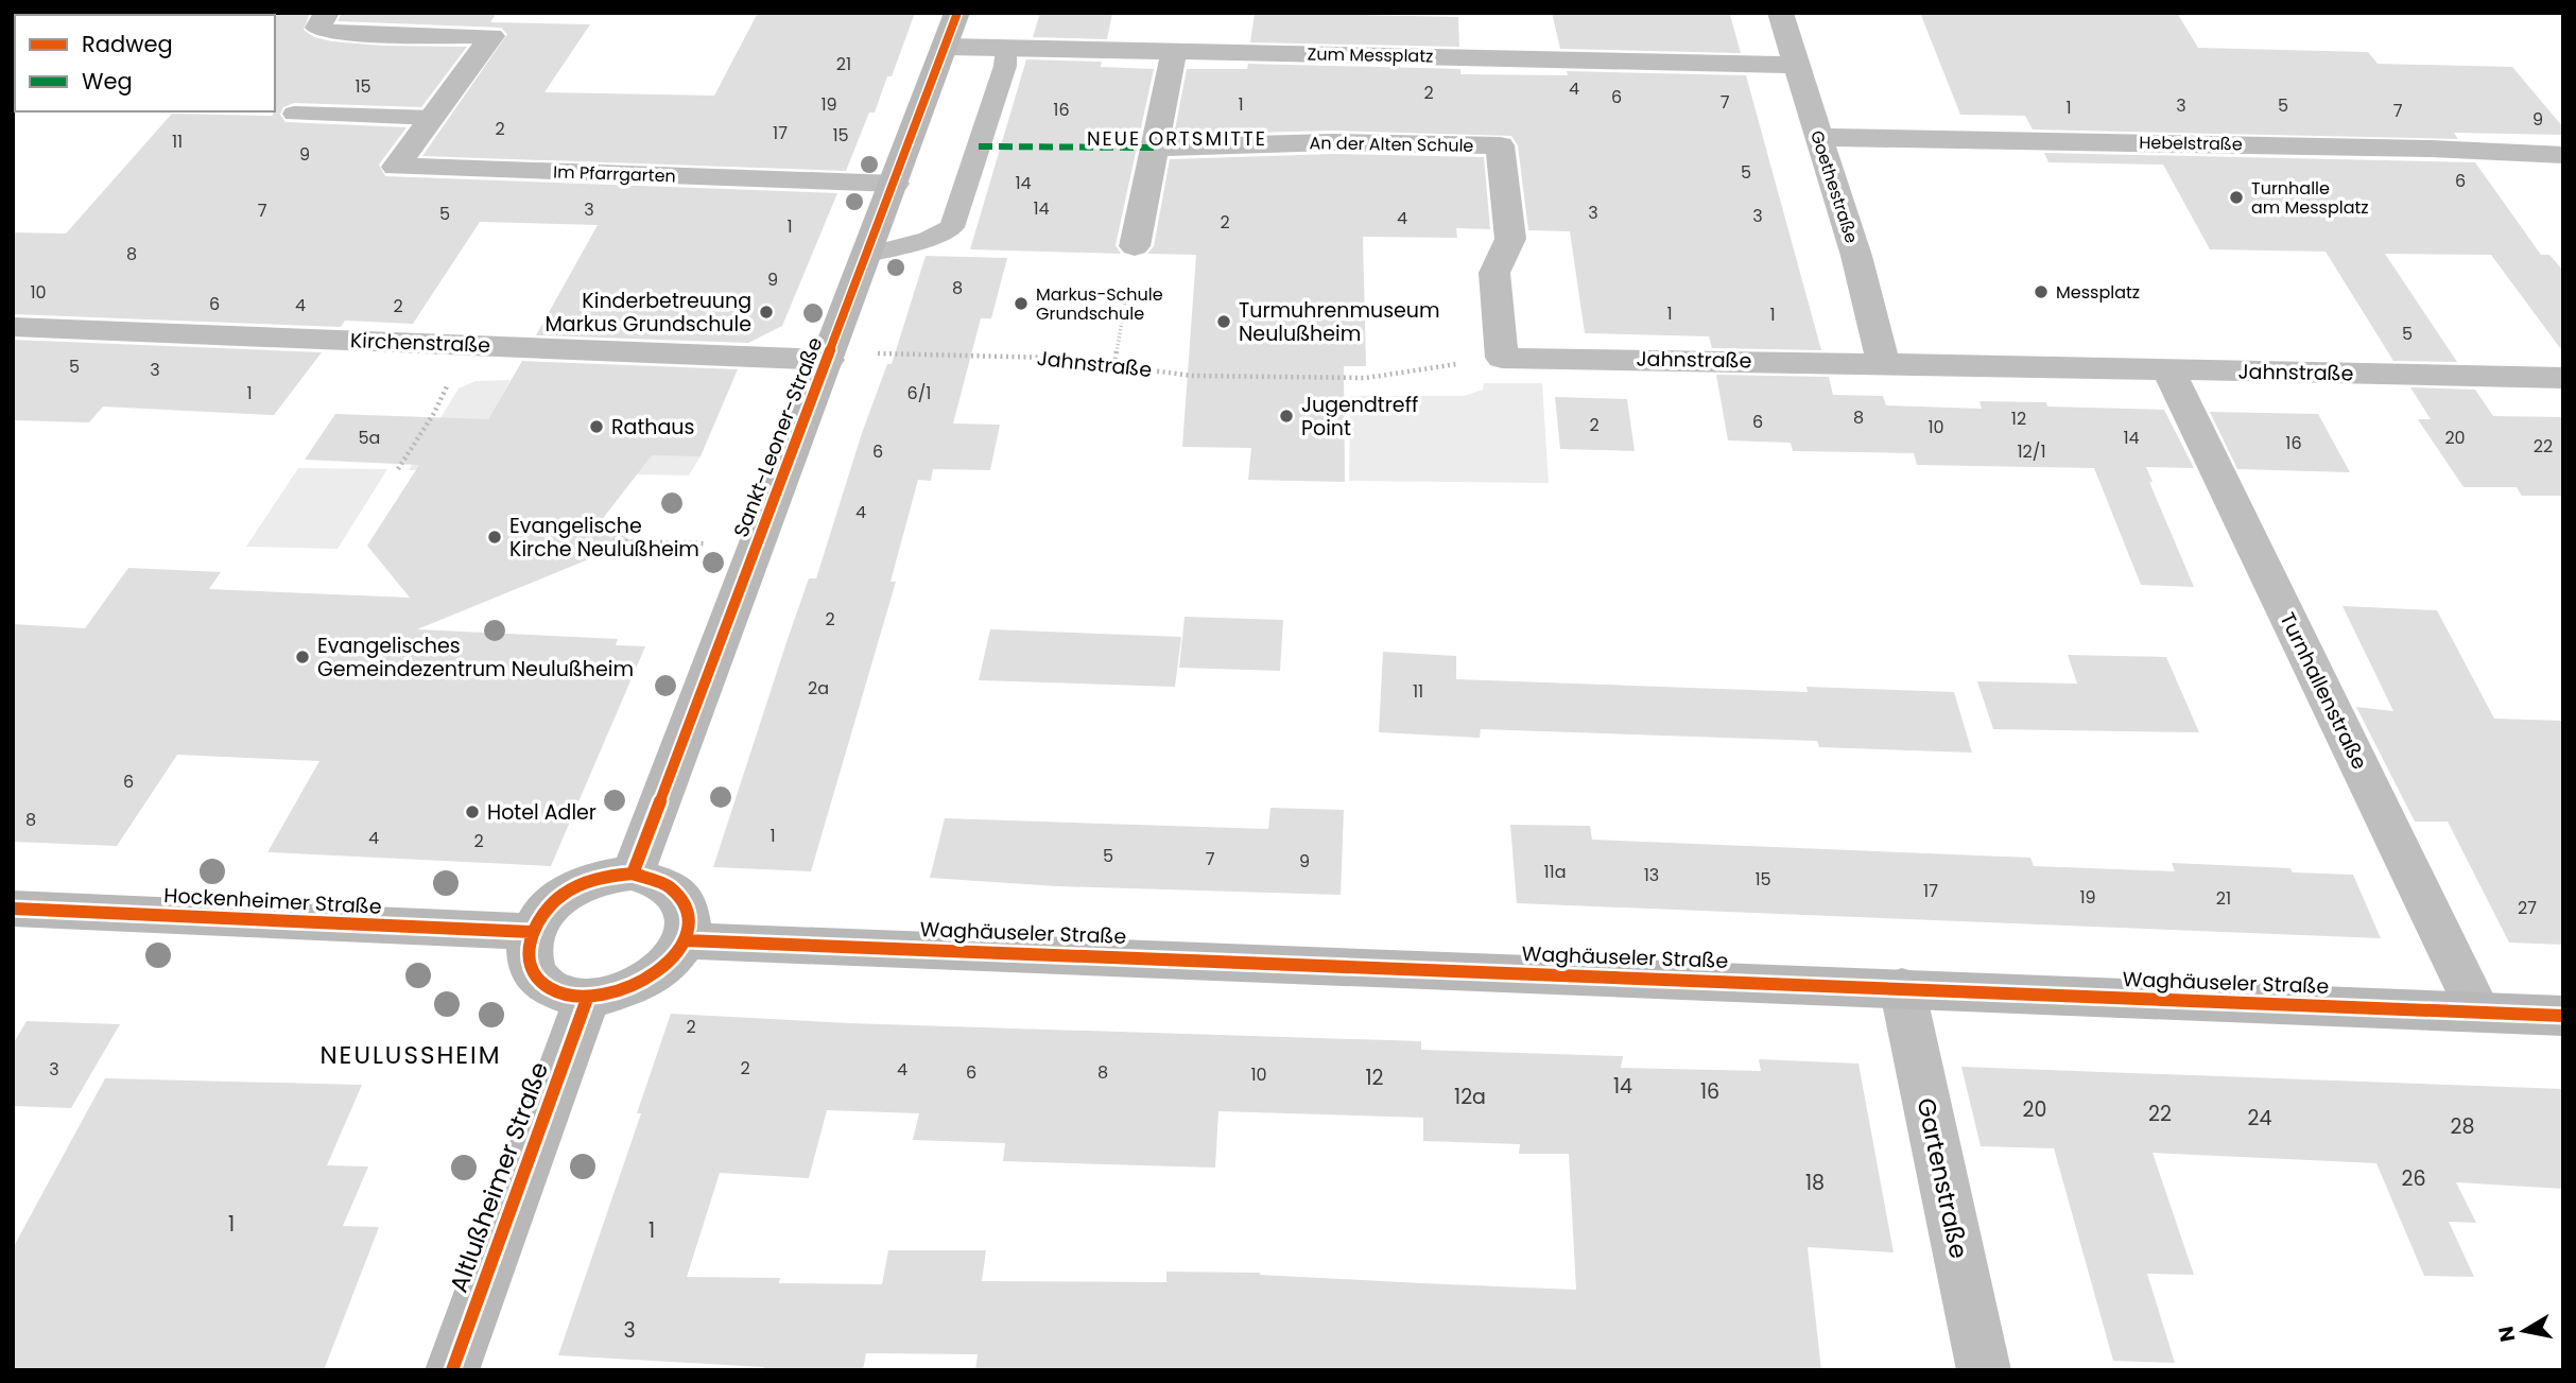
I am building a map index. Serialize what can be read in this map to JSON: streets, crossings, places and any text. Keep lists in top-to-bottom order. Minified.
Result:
{"streets":{"street":["Zum Messplatz","Hebelstraße","An der Alten Schule","Im Pfarrgarten","Goethestraße","Kirchenstraße","Jahnstraße","Sankt-Leoner-Straße","Turnhallenstraße","Hockenheimer Straße","Waghäuseler Straße","Altlußheimer Straße","Gartenstraße"]},"crossings":[["Zum Messplatz","Goethestraße"],["Zum Messplatz","Sankt-Leoner-Straße"],["Hebelstraße","Goethestraße"],["An der Alten Schule","Jahnstraße"],["Im Pfarrgarten","Sankt-Leoner-Straße"],["Goethestraße","Jahnstraße"],["Kirchenstraße","Jahnstraße"],["Kirchenstraße","Sankt-Leoner-Straße"],["Jahnstraße","Sankt-Leoner-Straße"],["Jahnstraße","Turnhallenstraße"],["Sankt-Leoner-Straße","Hockenheimer Straße"],["Sankt-Leoner-Straße","Waghäuseler Straße"],["Sankt-Leoner-Straße","Altlußheimer Straße"],["Turnhallenstraße","Waghäuseler Straße"],["Hockenheimer Straße","Waghäuseler Straße"],["Hockenheimer Straße","Altlußheimer Straße"],["Waghäuseler Straße","Altlußheimer Straße"],["Waghäuseler Straße","Gartenstraße"]],"districts":["NEUE ORTSMITTE","NEULUSSHEIM"],"places":["Turnhalle am Messplatz","Messplatz","Markus-Schule Grundschule","Kinderbetreuung Markus Grundschule","Turmuhrenmuseum Neulußheim","Jugendtreff Point","Rathaus","Evangelische Kirche Neulußheim","Evangelisches Gemeindezentrum Neulußheim","Hotel Adler"],"house_numbers":["21","15","4","2","6","7","19","1","3","5","1","16","7","9","2","17","15","11","9","5","6","14","14","3","7","3","5","3","4","2","1","8","9","8","10","6","4","2","1","1","5","5","3","1","6/1","8","12","6","2","10","5a","14","20","16","22","6","12/1","4","2","2a","11","6","8","1","4","2","5","7","9","11a","13","15","17","19","21","27","2","2","3","4","6","8","10","12","14","16","12a","20","22","24","28","26","18","1","1","3"],"legend":["Radweg","Weg"],"north":"left"}
